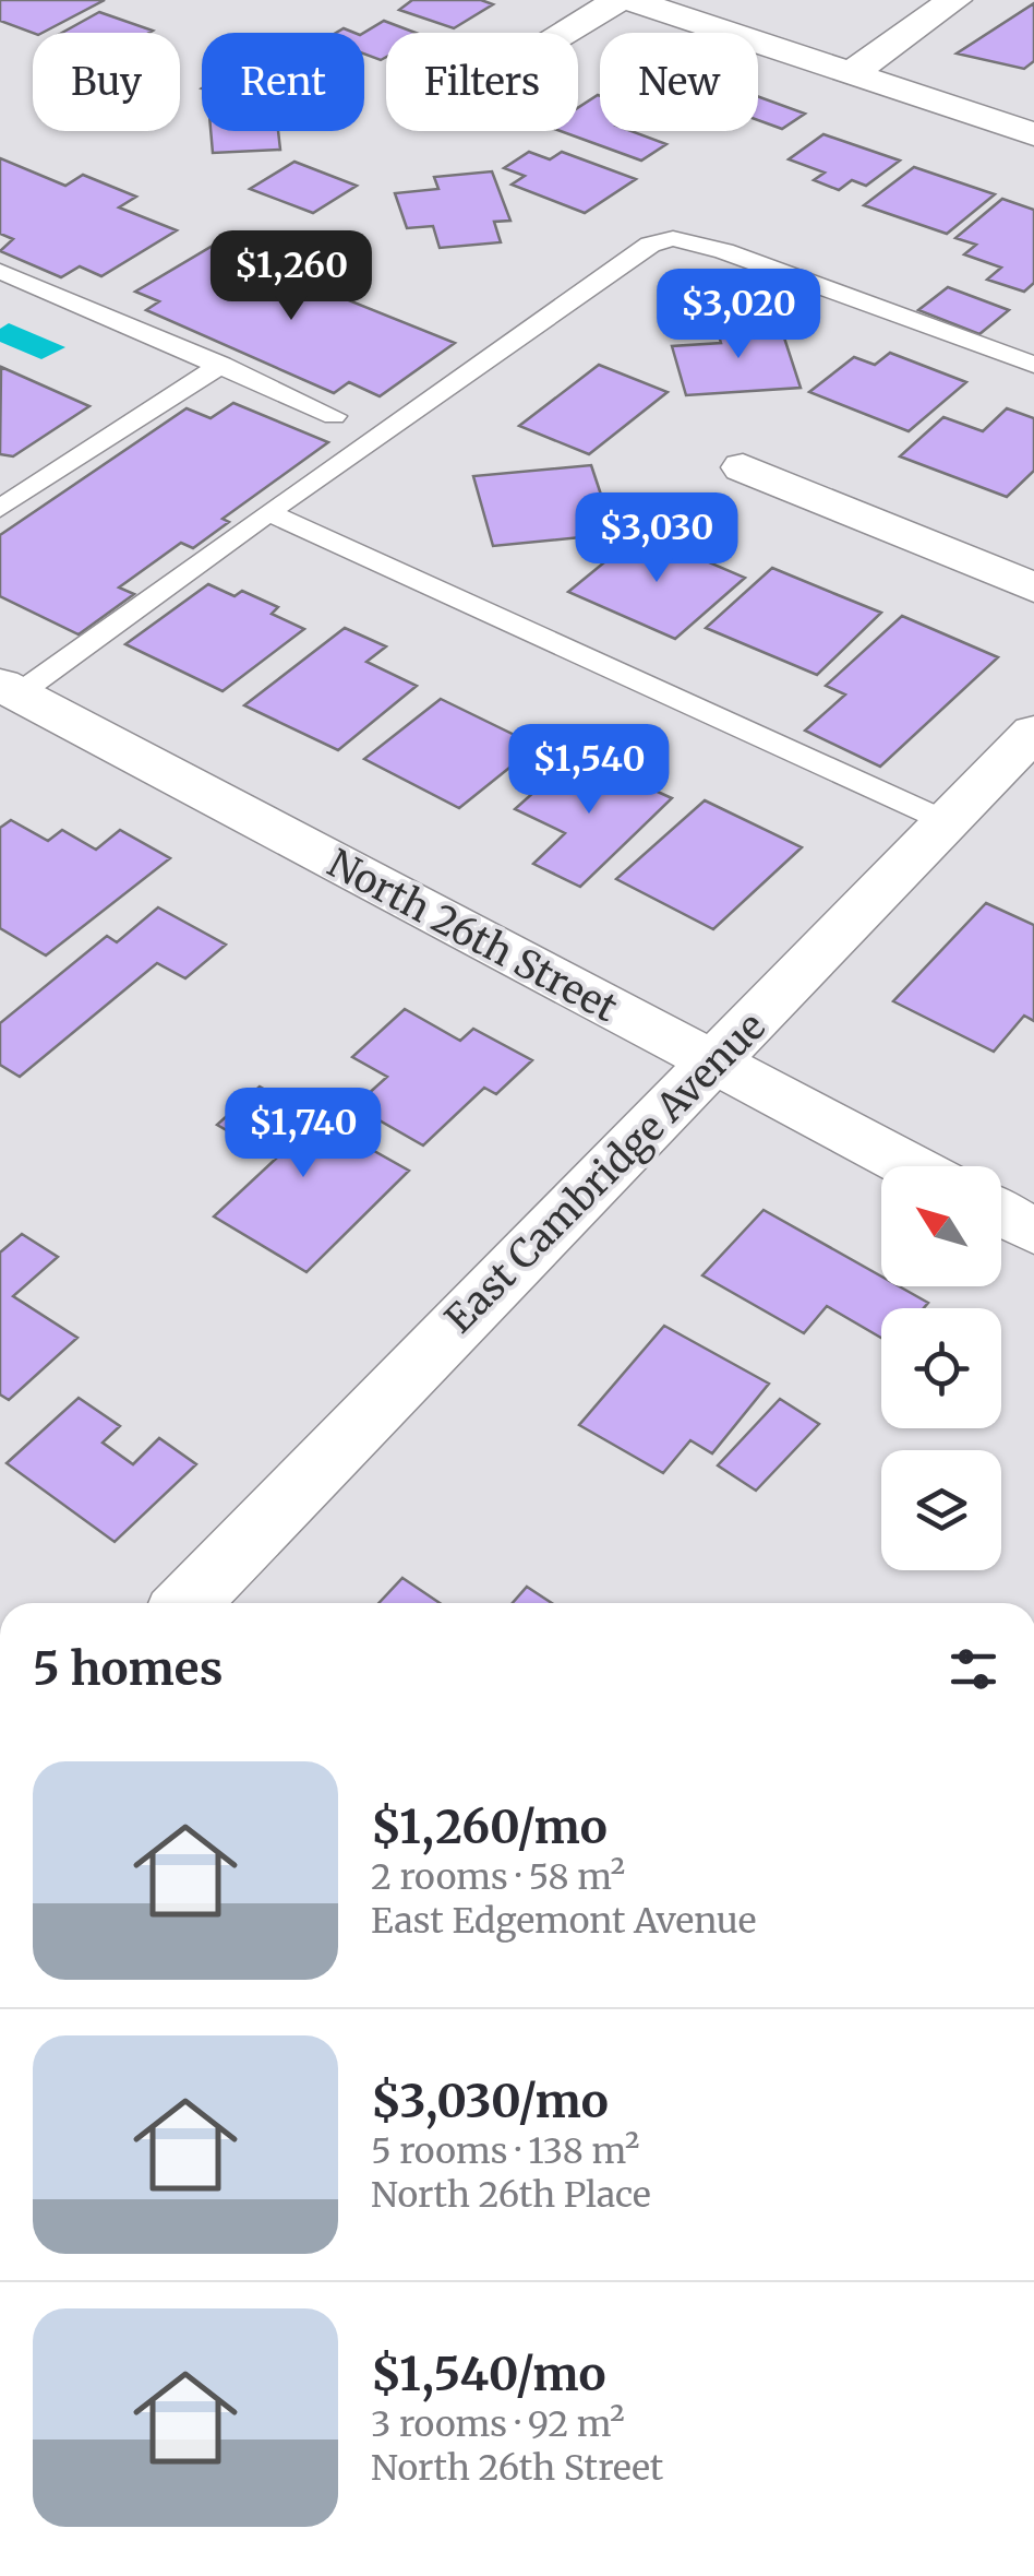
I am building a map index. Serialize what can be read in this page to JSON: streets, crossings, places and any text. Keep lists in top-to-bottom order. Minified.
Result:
{"streets":{"street":["North 26th Street","East Cambridge Avenue"]},"crossings":[["North 26th Street","East Cambridge Avenue"]],"north":"top left","page":{"chip":["Buy","Rent","Filters","New"],"price":["$1,260","$3,020","$3,030","$1,540","$1,740"],"heading":"5 homes","list":[{"name":"$1,260/mo","note":"2 rooms · 58 m² · East Edgemont Avenue"},{"name":"$3,030/mo","note":"5 rooms · 138 m² · North 26th Place"},{"name":"$1,540/mo","note":"3 rooms · 92 m² · North 26th Street"}]}}
